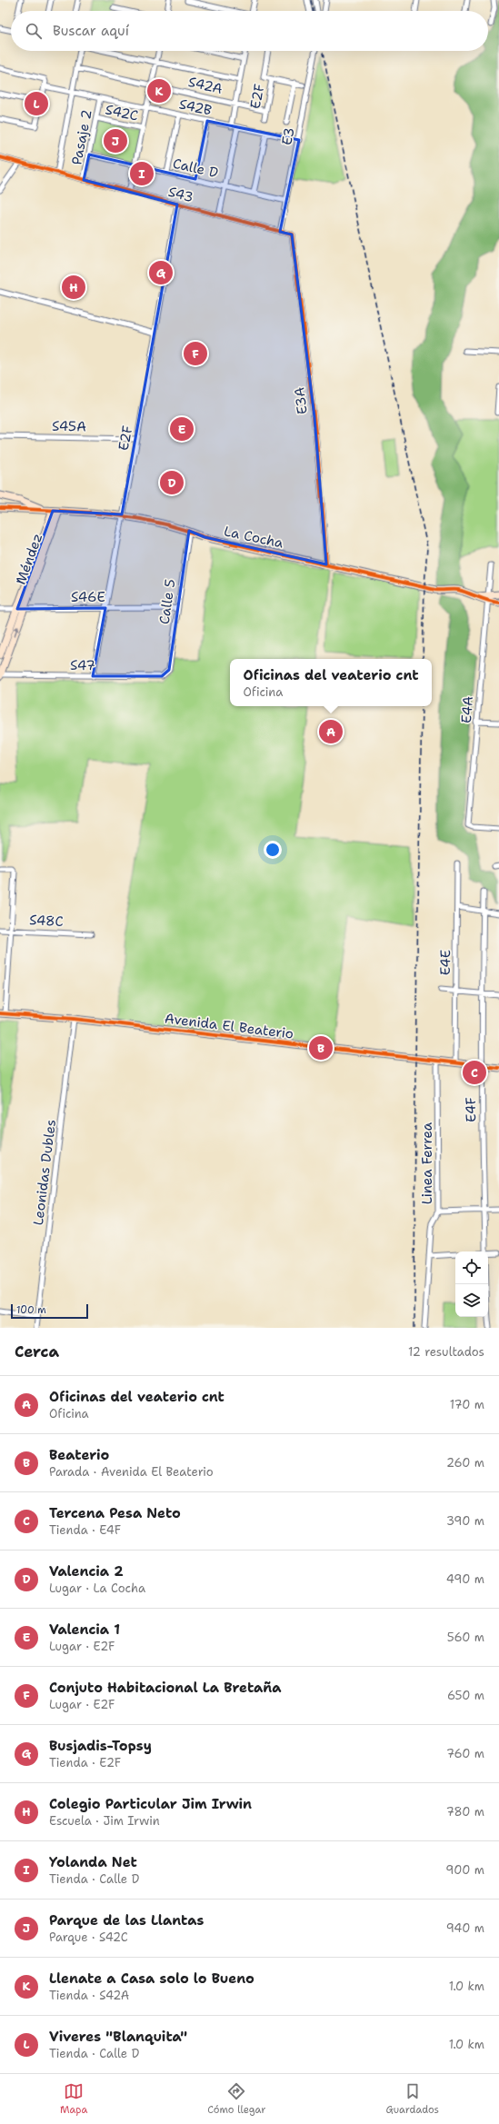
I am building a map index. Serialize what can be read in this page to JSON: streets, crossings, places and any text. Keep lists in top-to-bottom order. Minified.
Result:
{"streets":{"street":["S42A","E2F","S42B","S42C","E3","Pasaje 2","Calle D","S43","E3A","S45A","La Cocha","Méndez","S46E","Calle 5","S47","E4A","S48C","E4E","Avenida El Beaterio","E4F","Linea Ferrea","Leonidas Dubles"]},"crossings":[["S42A","E2F"],["E2F","S43"],["E2F","S45A"],["E2F","La Cocha"],["E2F","S46E"],["E2F","S47"],["S42B","E3"],["S42B","Pasaje 2"],["S42C","Pasaje 2"],["E3","Calle D"],["E3","S43"],["Pasaje 2","Calle D"],["Pasaje 2","S43"],["S43","E3A"],["E3A","La Cocha"],["La Cocha","Méndez"],["La Cocha","Calle 5"],["La Cocha","E4A"],["Méndez","S46E"],["Méndez","S47"],["S46E","Calle 5"],["Calle 5","S47"],["E4E","Avenida El Beaterio"],["Avenida El Beaterio","E4F"],["Avenida El Beaterio","Linea Ferrea"],["Avenida El Beaterio","Leonidas Dubles"]],"scale_bar":"100 m","page":{"search":"Buscar aquí","pins":["K","L","J","I","G","H","F","E","D","A","B","C"],"popup":["Oficinas del veaterio cnt","Oficina"],"scale":"100 m","heading":["Cerca","12 resultados"],"list":[{"mark":"A","name":"Oficinas del veaterio cnt","note":"Oficina","value":"170 m"},{"mark":"B","name":"Beaterio","note":"Parada · Avenida El Beaterio","value":"260 m"},{"mark":"C","name":"Tercena Pesa Neto","note":"Tienda · E4F","value":"390 m"},{"mark":"D","name":"Valencia 2","note":"Lugar · La Cocha","value":"490 m"},{"mark":"E","name":"Valencia 1","note":"Lugar · E2F","value":"560 m"},{"mark":"F","name":"Conjuto Habitacional La Bretaña","note":"Lugar · E2F","value":"650 m"},{"mark":"G","name":"Busjadis-Topsy","note":"Tienda · E2F","value":"760 m"},{"mark":"H","name":"Colegio Particular Jim Irwin","note":"Escuela · Jim Irwin","value":"780 m"},{"mark":"I","name":"Yolanda Net","note":"Tienda · Calle D","value":"900 m"},{"mark":"J","name":"Parque de las Llantas","note":"Parque · S42C","value":"940 m"},{"mark":"K","name":"Llenate a Casa solo lo Bueno","note":"Tienda · S42A","value":"1.0 km"},{"mark":"L","name":"Viveres \"Blanquita\"","note":"Tienda · Calle D","value":"1.0 km"}],"nav":["Mapa","Cómo llegar","Guardados"]}}
